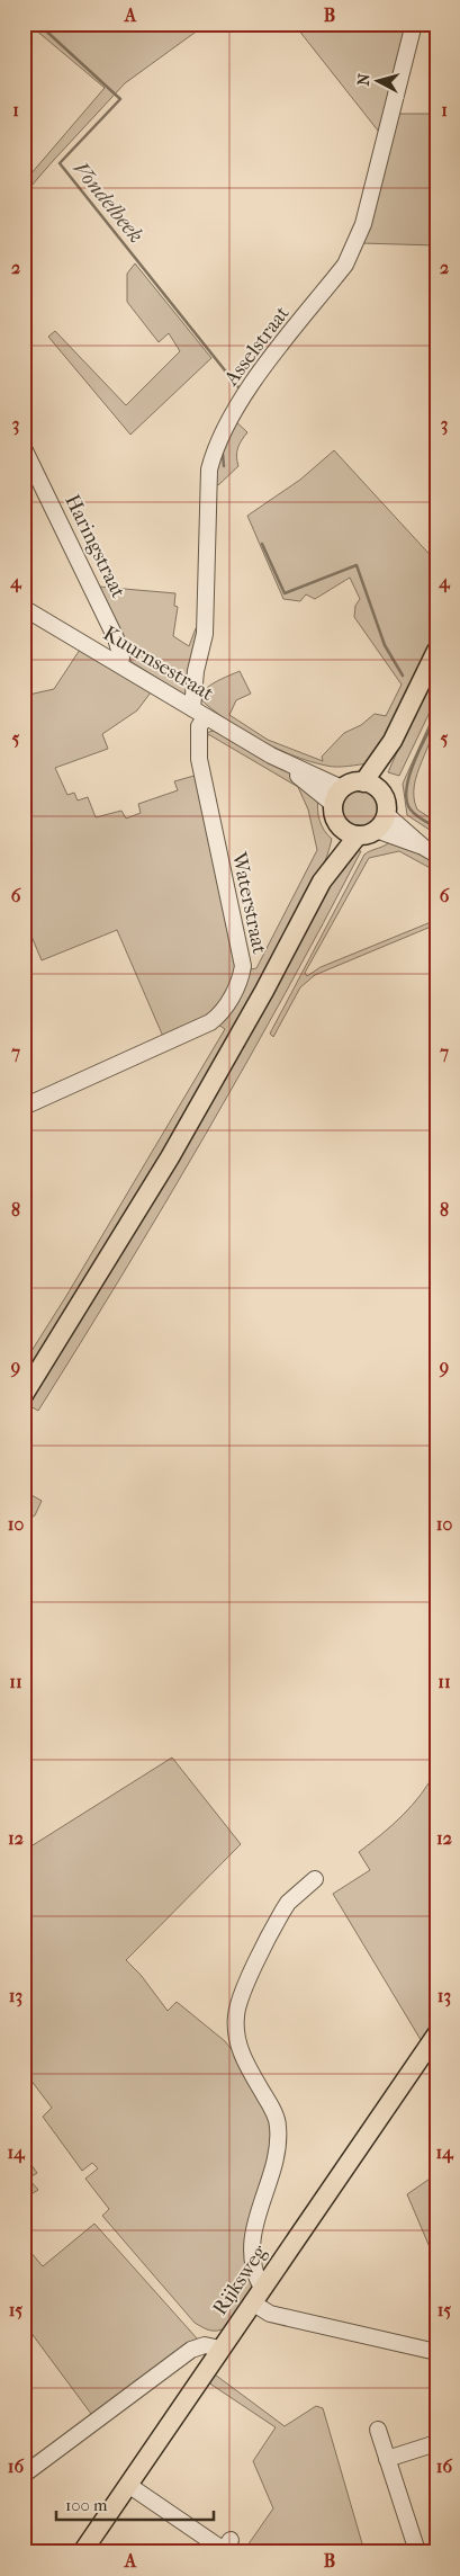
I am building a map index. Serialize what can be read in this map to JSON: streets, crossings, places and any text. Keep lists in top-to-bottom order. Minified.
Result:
{"streets":{"main road":["Rijksweg"],"street":["Asselstraat","Haringstraat","Kuurnsestraat","Waterstraat"]},"crossings":[["Asselstraat","Kuurnsestraat"],["Haringstraat","Kuurnsestraat"],["Kuurnsestraat","Waterstraat"]],"water":["Vondelbeek"],"scale_bar":"100 m","north":"left","grid":{"columns":["A","B"],"rows":["1","2","3","4","5","6","7","8","9","10","11","12","13","14","15","16"]}}
